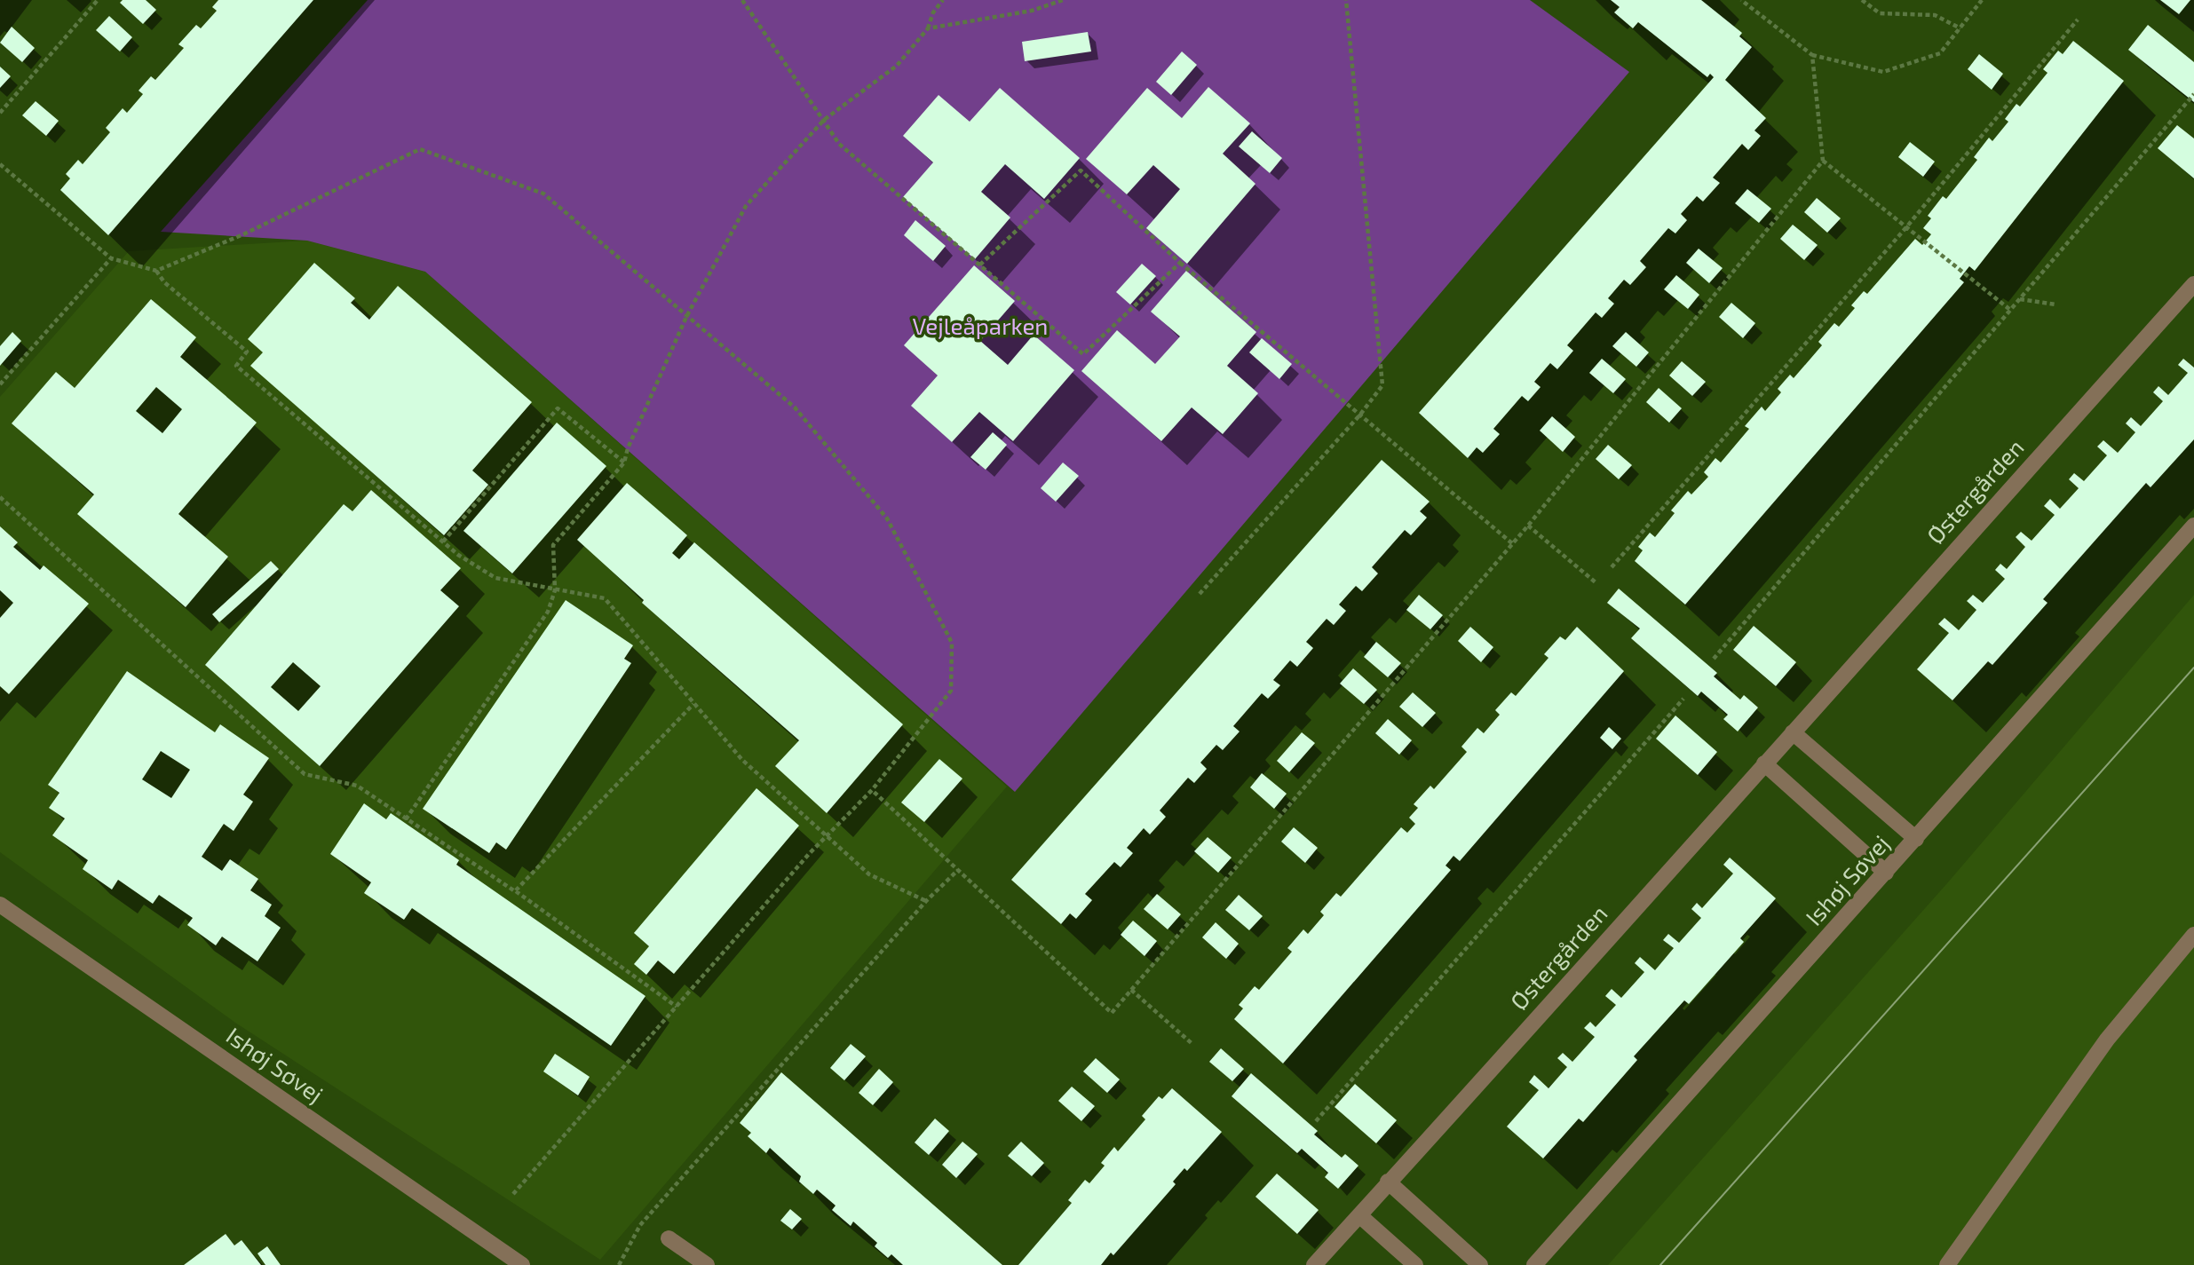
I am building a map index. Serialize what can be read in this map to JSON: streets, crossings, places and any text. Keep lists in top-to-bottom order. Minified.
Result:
{"streets":{"street":["Østergården","Ishøj Søvej"]},"parks":["Vejleåparken"]}
